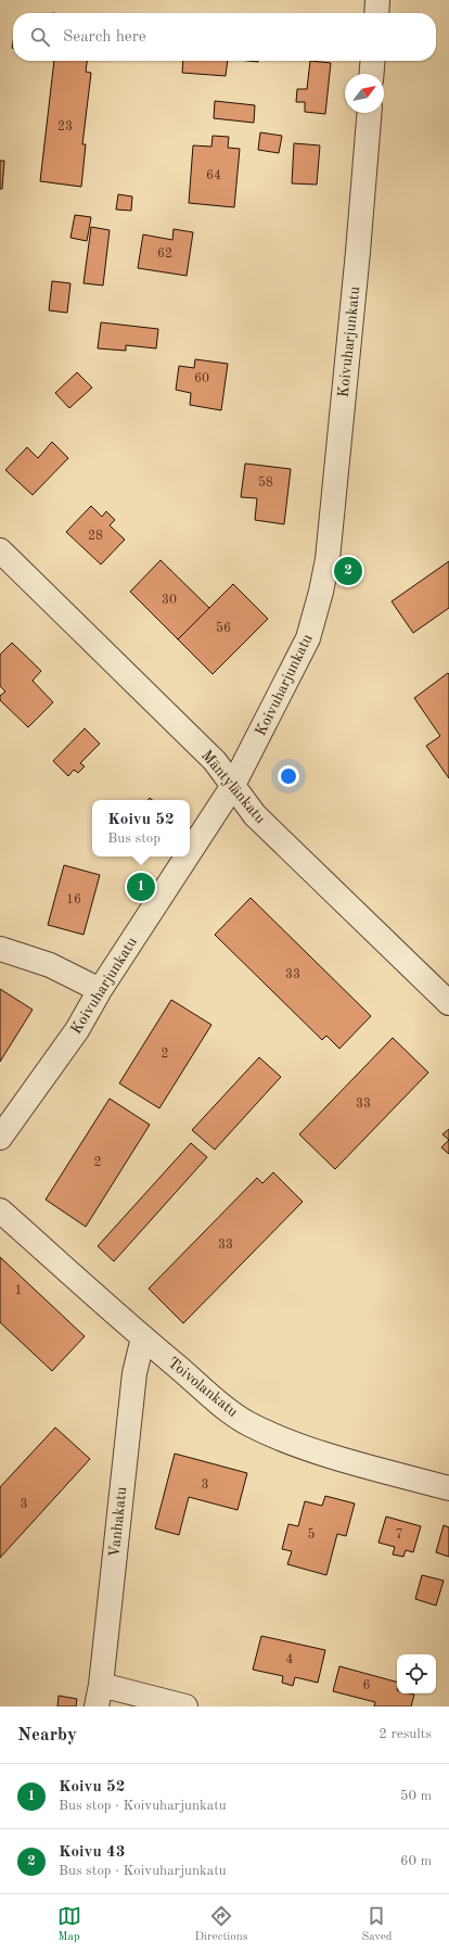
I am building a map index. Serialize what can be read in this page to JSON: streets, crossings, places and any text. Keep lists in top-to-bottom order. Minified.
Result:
{"streets":{"street":["Koivuharjunkatu","Mäntylänkatu","Toivolankatu","Vanhakatu"]},"crossings":[["Koivuharjunkatu","Mäntylänkatu"],["Toivolankatu","Vanhakatu"]],"house_numbers":["23","64","62","60","58","28","30","56","16","33","2","33","2","33","1","3","3","5","7","4","6"],"north":"top right","page":{"search":"Search here","pins":["2","1"],"popup":["Koivu 52","Bus stop"],"heading":["Nearby","2 results"],"list":[{"mark":"1","name":"Koivu 52","note":"Bus stop · Koivuharjunkatu","value":"50 m"},{"mark":"2","name":"Koivu 43","note":"Bus stop · Koivuharjunkatu","value":"60 m"}],"nav":["Map","Directions","Saved"]}}
